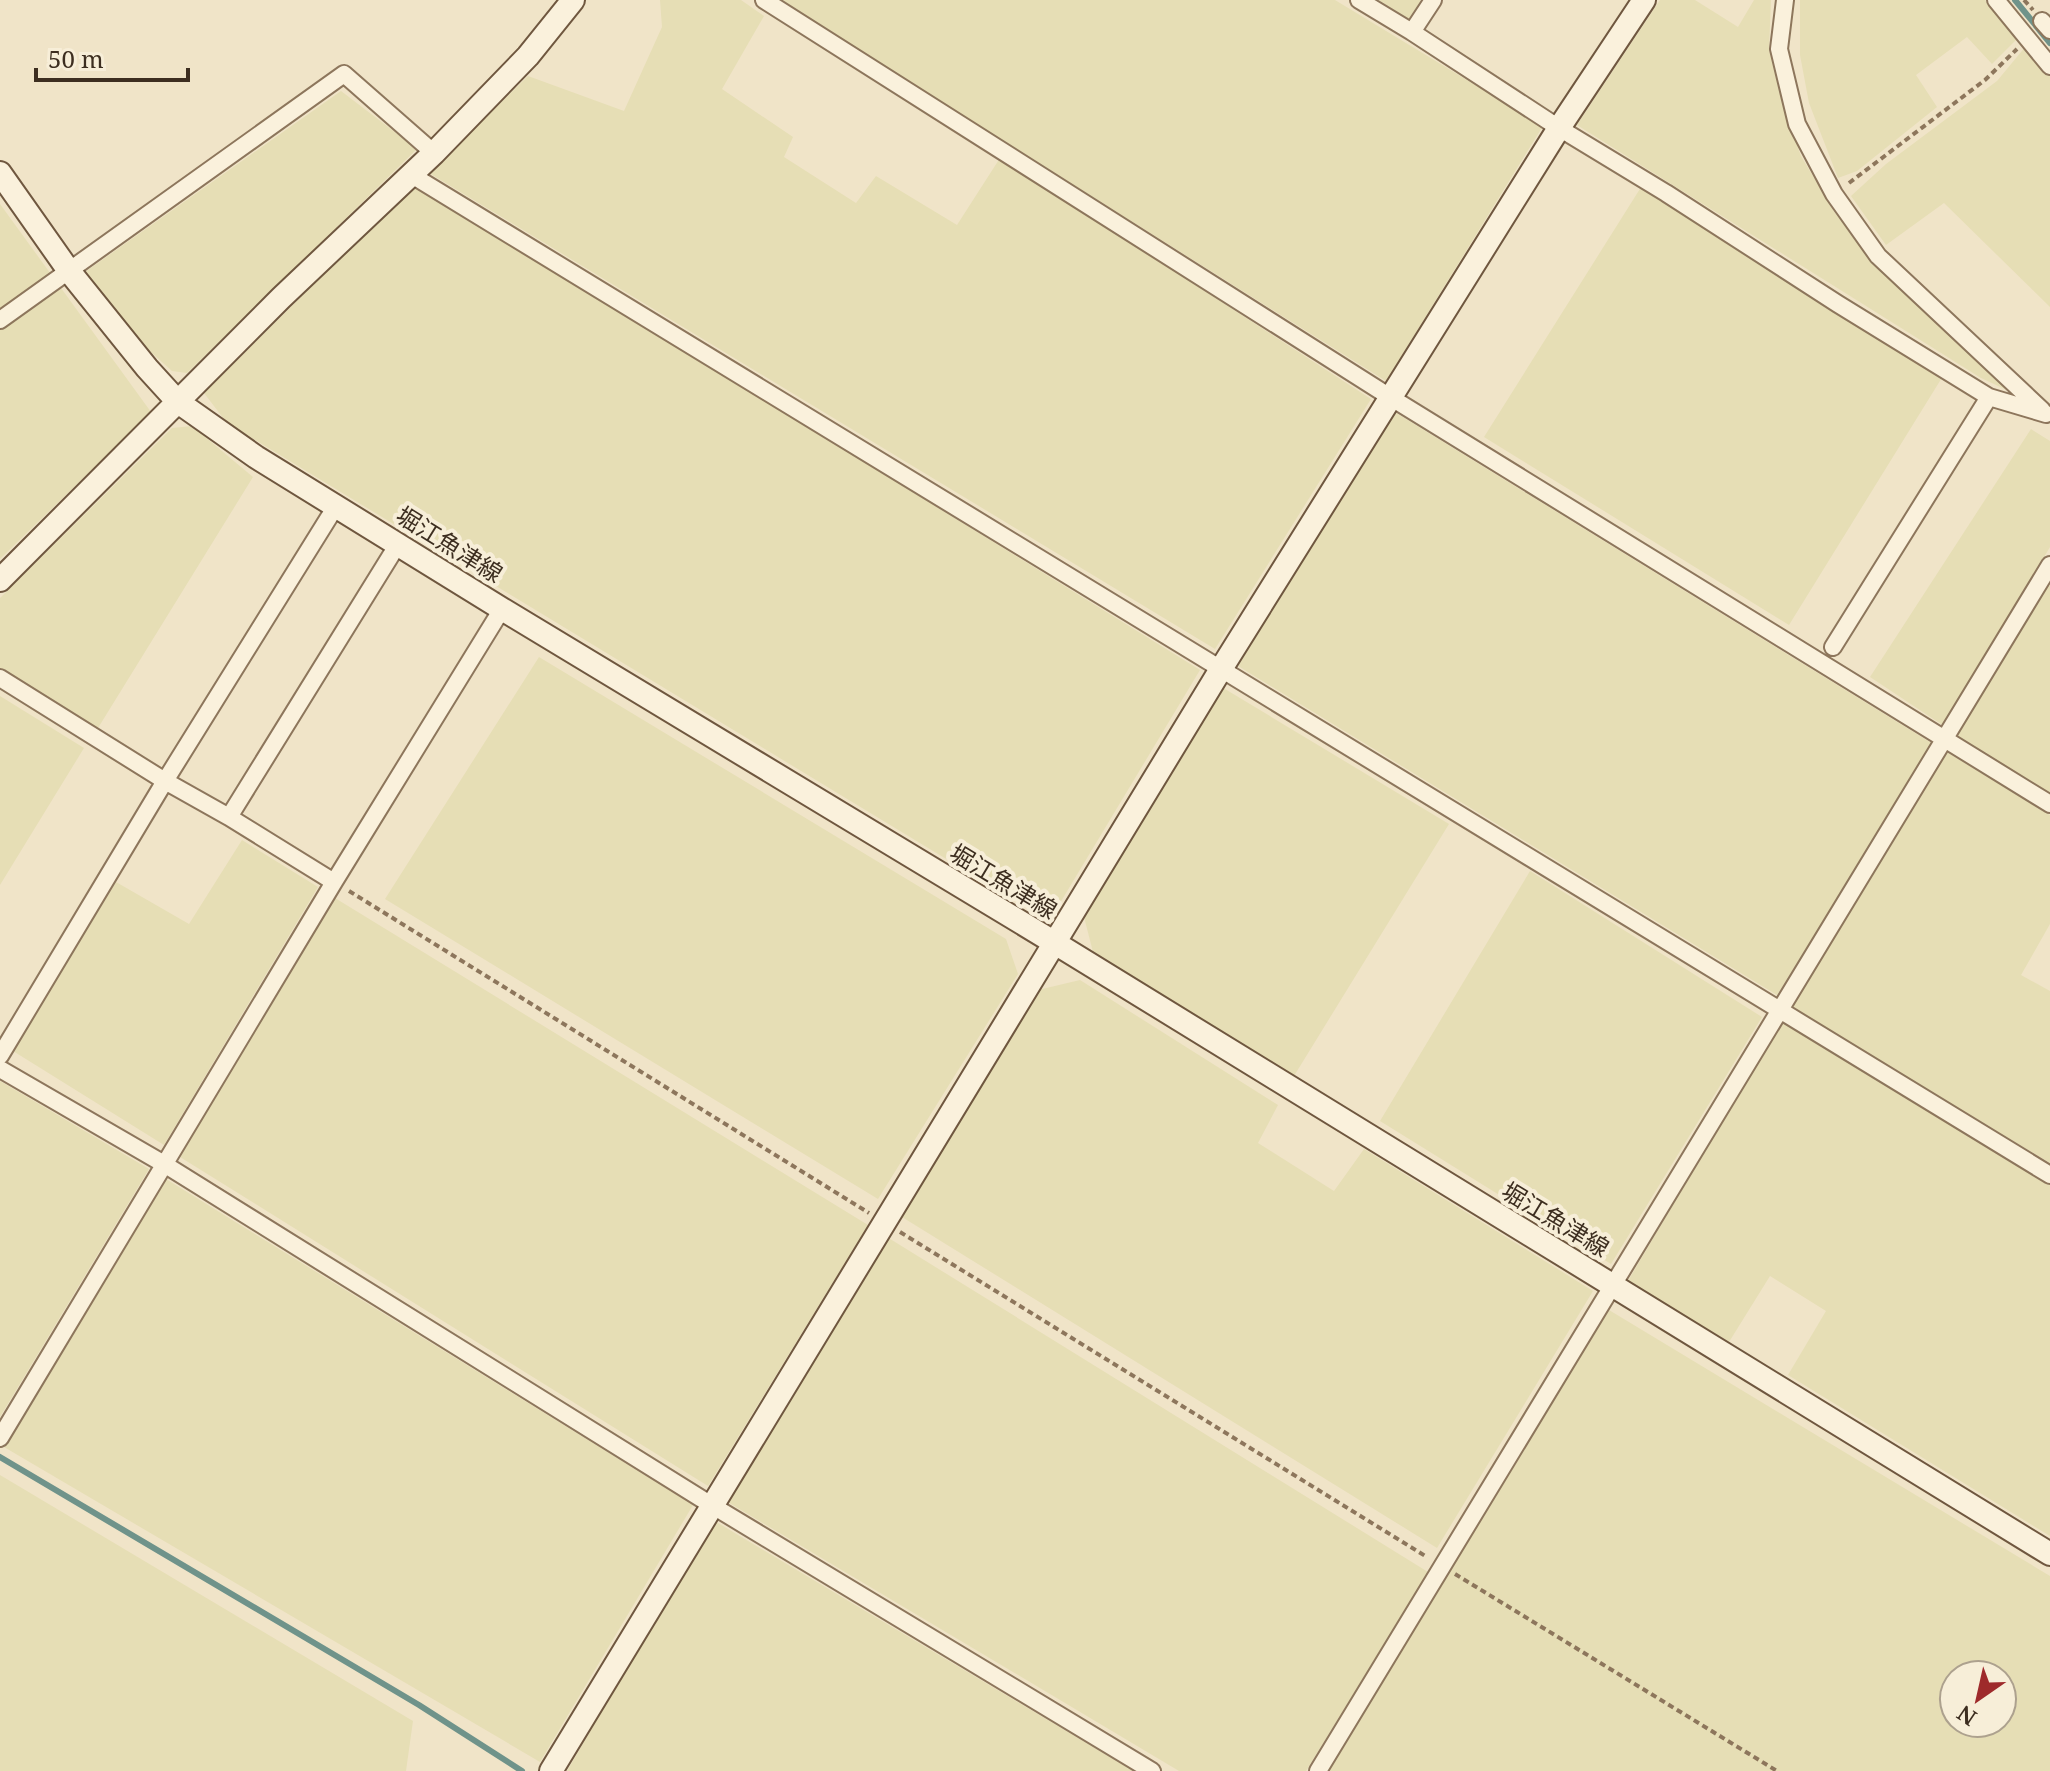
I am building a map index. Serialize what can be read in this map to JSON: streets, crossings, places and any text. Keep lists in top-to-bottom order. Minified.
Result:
{"streets":{"street":["堀江魚津線"]},"scale_bar":"50 m","north":"bottom left"}
